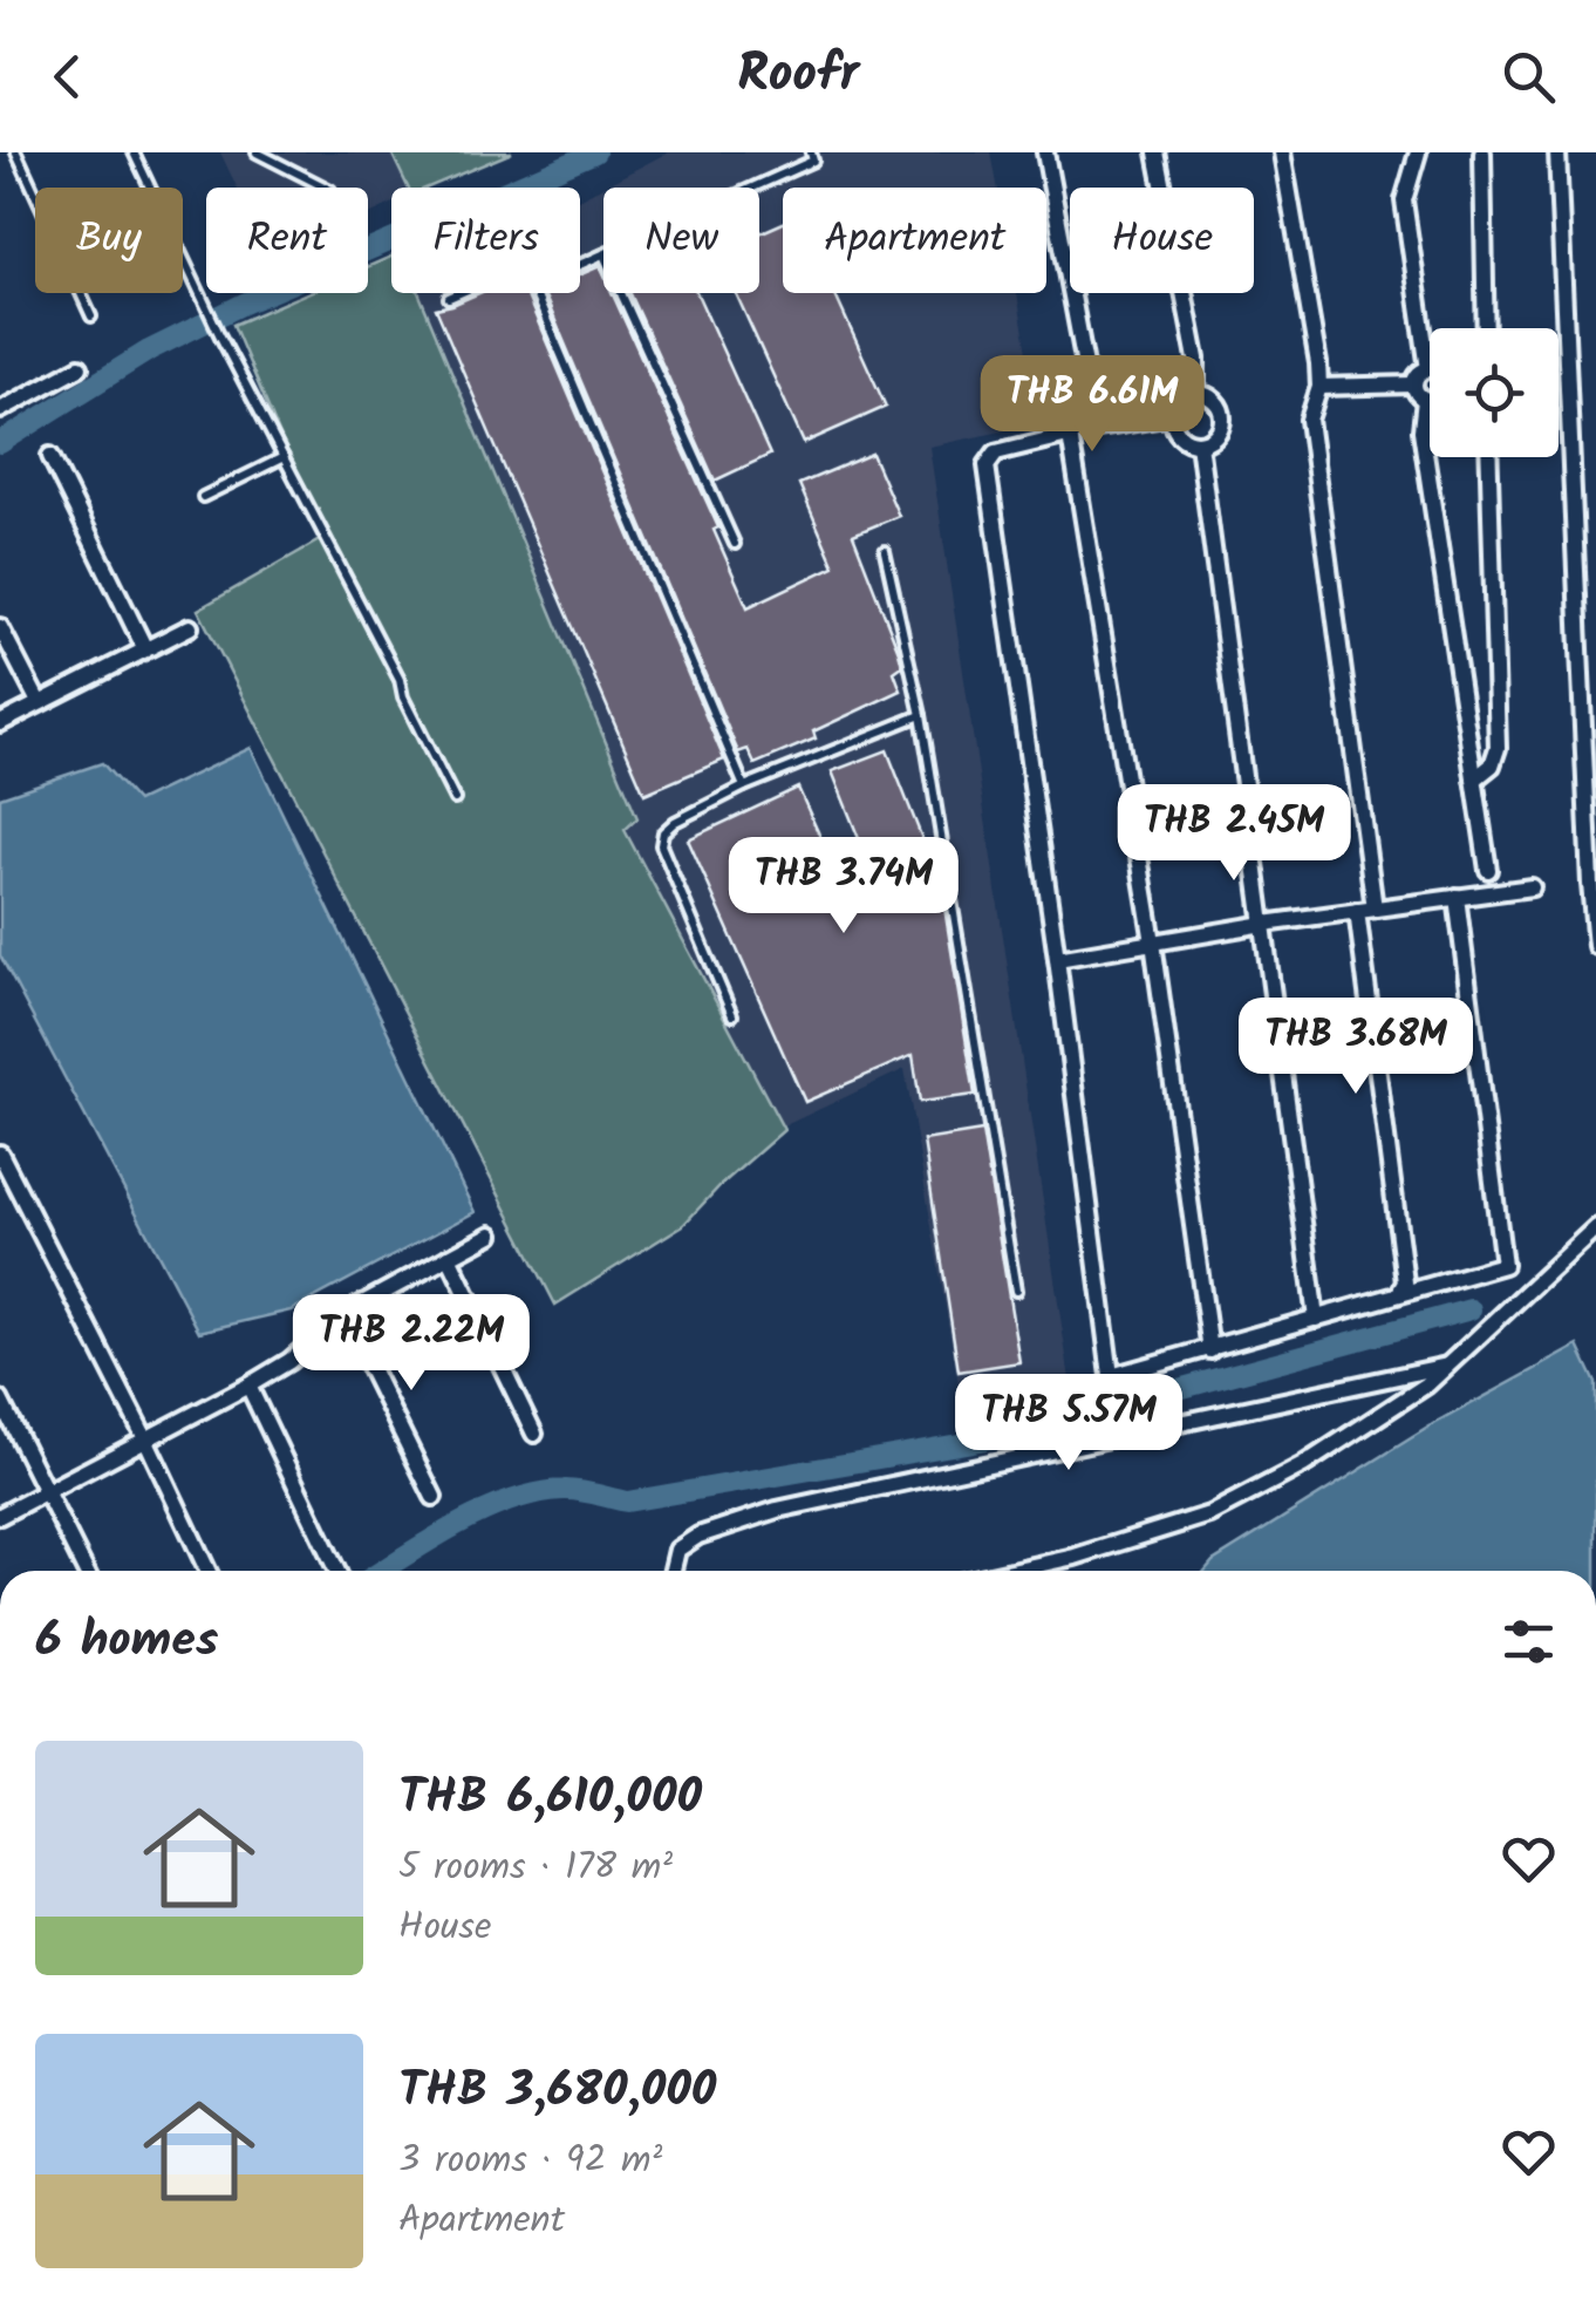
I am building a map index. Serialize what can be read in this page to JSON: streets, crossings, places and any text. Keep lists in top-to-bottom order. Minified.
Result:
{"page":{"header":"Roofr","chip":["Buy","Rent","Filters","New","Apartment","House"],"price":["THB 6.61M","THB 2.45M","THB 3.74M","THB 3.68M","THB 2.22M","THB 5.57M"],"heading":"6 homes","list":[{"name":"THB 6,610,000","note":"5 rooms · 178 m² · House"},{"name":"THB 3,680,000","note":"3 rooms · 92 m² · Apartment"}]}}
